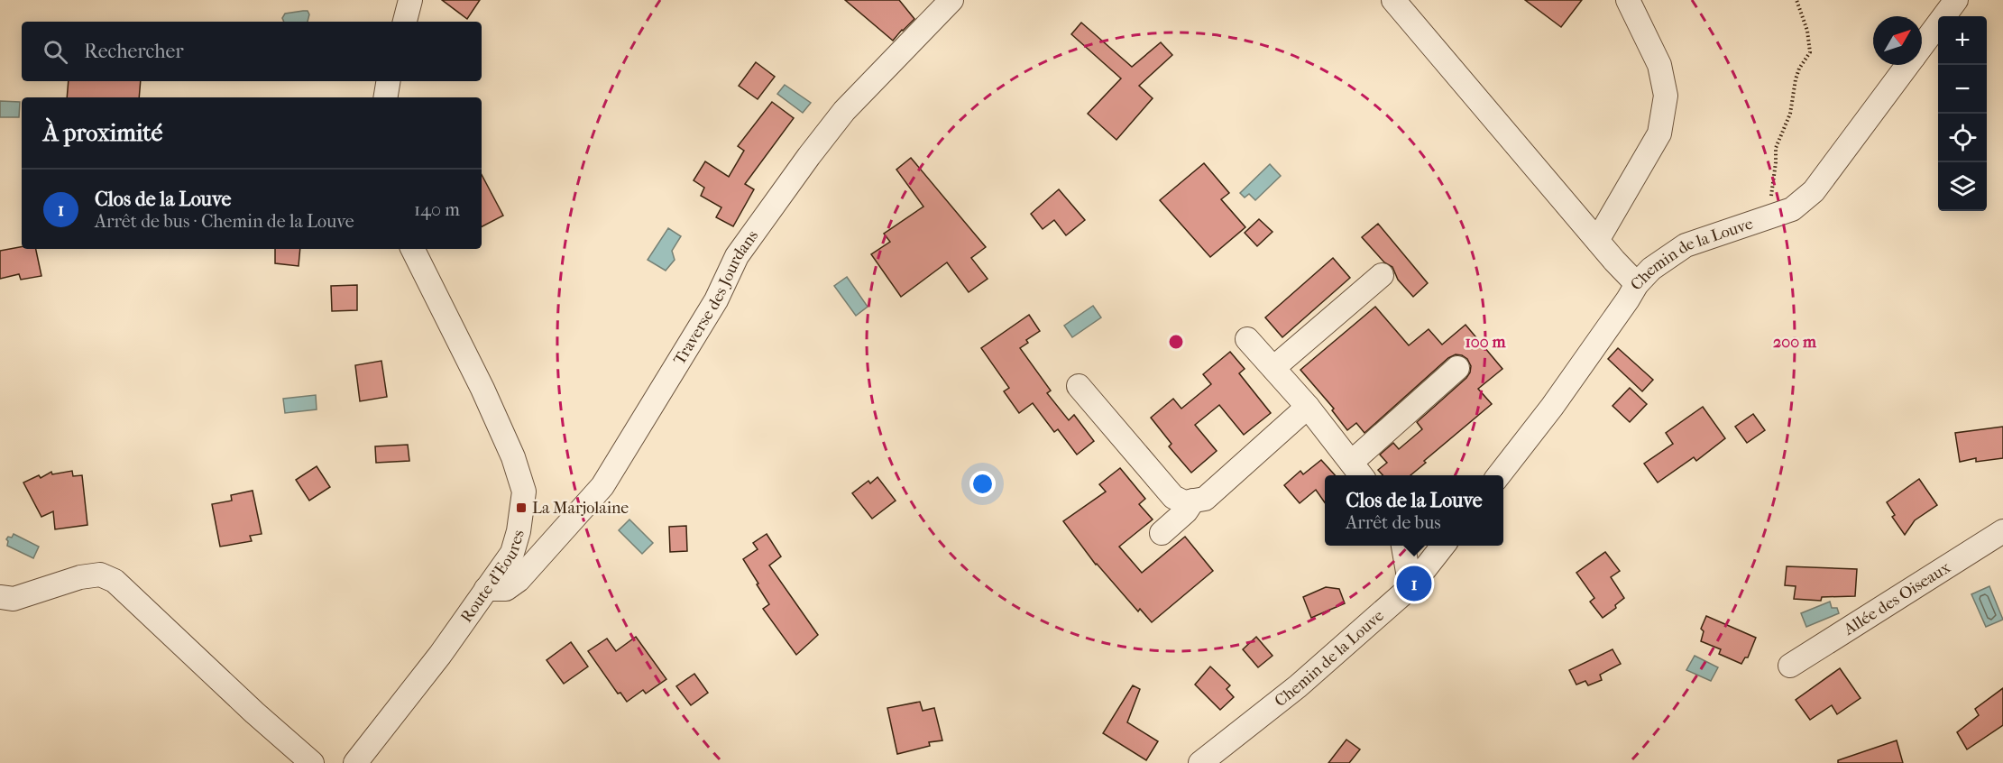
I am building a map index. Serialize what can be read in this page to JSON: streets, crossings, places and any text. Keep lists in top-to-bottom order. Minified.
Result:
{"streets":{"street":["Chemin de la Louve","Traverse des Jourdans","Route d'Eoures","Allée des Oiseaux"]},"crossings":[["Traverse des Jourdans","Route d'Eoures"]],"places":{"transit":["La Marjolaine"]},"north":"top right","page":{"map_buttons":["+","−"],"search":"Rechercher","heading":"À proximité","list":[{"mark":"1","name":"Clos de la Louve","note":"Arrêt de bus · Chemin de la Louve","value":"140 m"}],"popup":["Clos de la Louve","Arrêt de bus"],"pins":"1"},"rings":["100 m","200 m"]}
